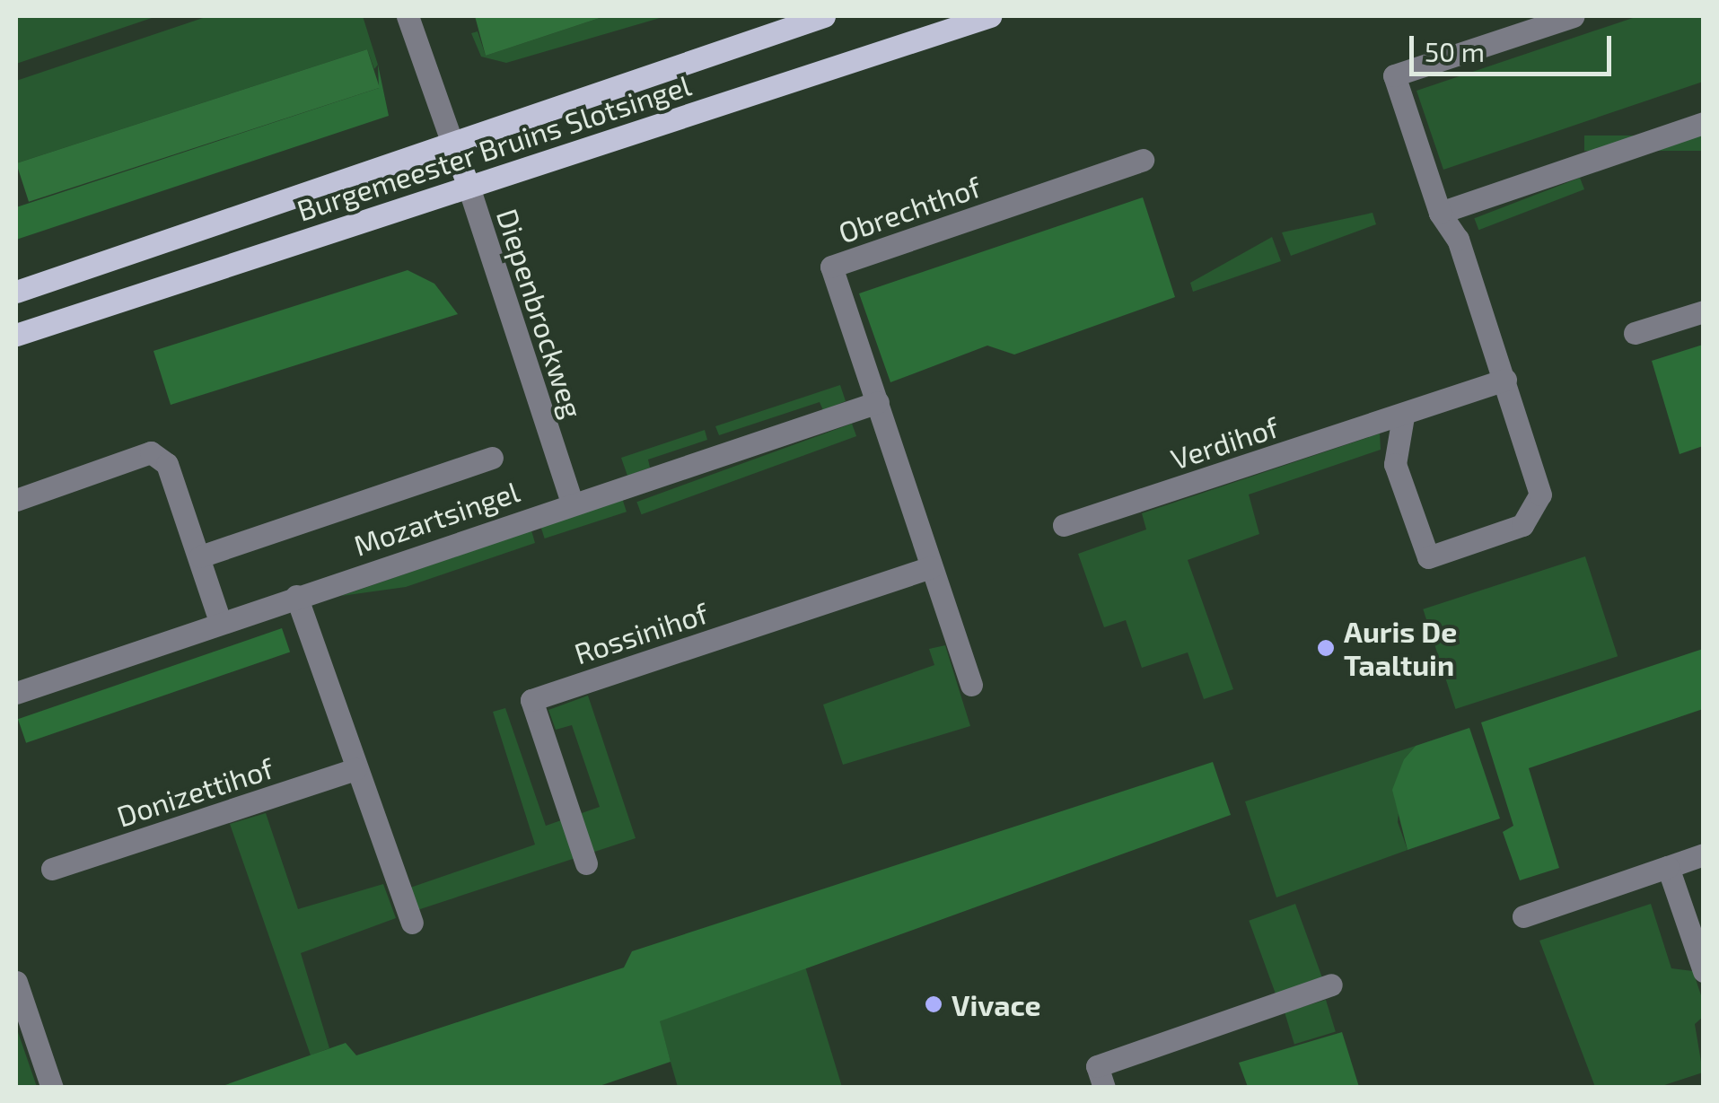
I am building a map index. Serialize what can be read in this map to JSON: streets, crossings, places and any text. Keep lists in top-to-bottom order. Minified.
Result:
{"streets":{"main road":["Burgemeester Bruins Slotsingel","Diepenbrockweg"],"street":["Obrechthof","Verdihof","Mozartsingel","Rossinihof","Donizettihof"]},"crossings":[["Burgemeester Bruins Slotsingel","Diepenbrockweg"],["Obrechthof","Mozartsingel"],["Diepenbrockweg","Mozartsingel"]],"places":["Auris De Taaltuin","Vivace"],"scale_bar":"50 m"}
